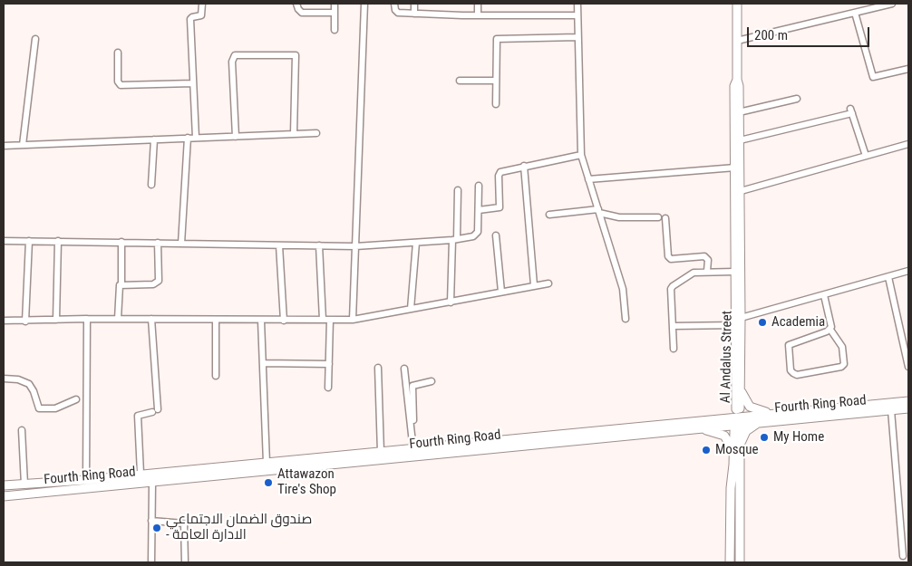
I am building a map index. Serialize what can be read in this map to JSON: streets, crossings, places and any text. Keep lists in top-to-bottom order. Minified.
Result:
{"streets":{"main road":["Al Andalus Street","Fourth Ring Road"]},"places":["Academia","My Home","Mosque","Attawazon Tire's Shop","صندوق الضمان الاجتماعي - الادارة العامة"],"scale_bar":"200 m"}
